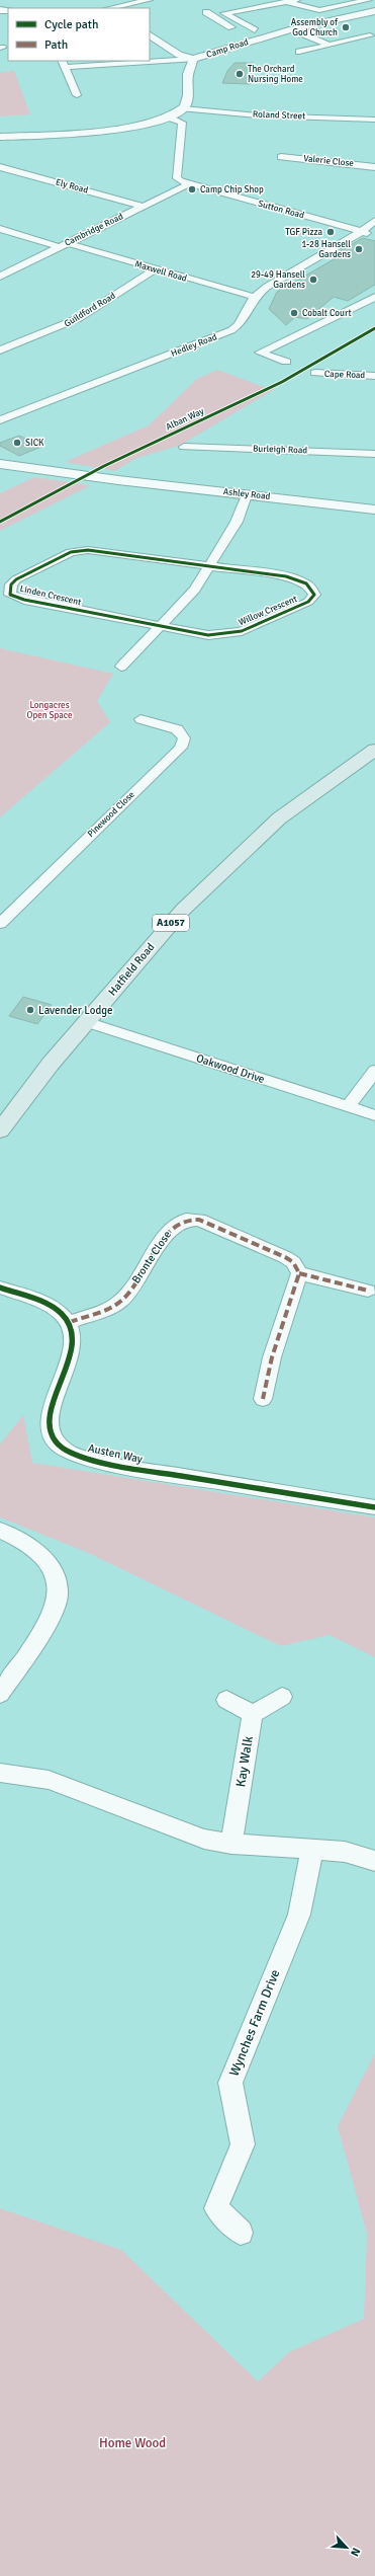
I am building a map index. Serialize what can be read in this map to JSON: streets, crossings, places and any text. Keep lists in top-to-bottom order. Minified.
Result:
{"streets":{"main road":["A1057","Hatfield Road"],"street":["Camp Road","Roland Street","Valerie Close","Ely Road","Sutton Road","Cambridge Road","Maxwell Road","Guildford Road","Hedley Road","Cape Road","Burleigh Road","Ashley Road","Linden Crescent","Willow Crescent","Pinewood Close","Oakwood Drive","Bronte Close","Austen Way","Kay Walk","Wynches Farm Drive"],"cycle path":["Alban Way"]},"crossings":[["Camp Road","Roland Street"],["Ely Road","Cambridge Road"],["Sutton Road","Cambridge Road"],["Sutton Road","Hedley Road"],["Cambridge Road","Maxwell Road"],["Maxwell Road","Guildford Road"],["Maxwell Road","Hedley Road"],["Linden Crescent","Willow Crescent"],["Hatfield Road","Oakwood Drive"],["Bronte Close","Austen Way"]],"parks":["Longacres Open Space","Home Wood"],"places":["Assembly of God Church","The Orchard Nursing Home","Camp Chip Shop","TGF Pizza","1-28 Hansell Gardens","29-49 Hansell Gardens","Cobalt Court","SICK","Lavender Lodge"],"legend":["Cycle path","Path"],"north":"bottom right"}
